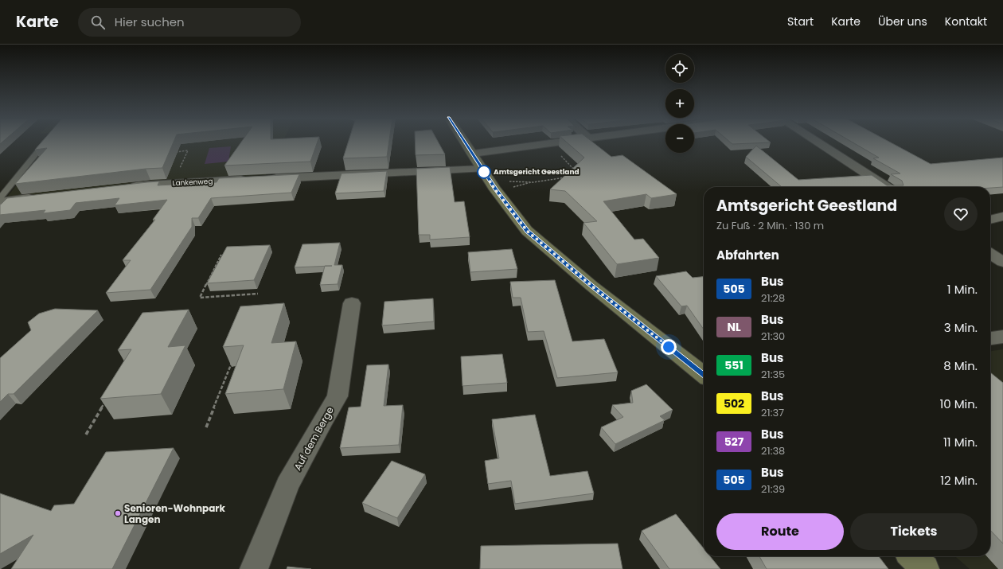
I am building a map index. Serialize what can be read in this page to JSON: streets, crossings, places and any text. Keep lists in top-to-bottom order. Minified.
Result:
{"streets":{"street":["Lankenweg","Auf dem Berge"]},"places":["Amtsgericht Geestland","Senioren-Wohnpark Langen"],"lines":["bus line 505"],"page":{"header":"Karte","search":"Hier suchen","nav":["Start","Karte","Über uns","Kontakt"],"map_buttons":["+","−"],"heading":[["Amtsgericht Geestland","Zu Fuß · 2 Min. · 130 m"],"Abfahrten"],"list":[{"mark":"505","name":"Bus","note":"21:28","value":"1 Min."},{"mark":"NL","name":"Bus","note":"21:30","value":"3 Min."},{"mark":"551","name":"Bus","note":"21:35","value":"8 Min."},{"mark":"502","name":"Bus","note":"21:37","value":"10 Min."},{"mark":"527","name":"Bus","note":"21:38","value":"11 Min."},{"mark":"505","name":"Bus","note":"21:39","value":"12 Min."}],"buttons":["Route","Tickets"]}}
